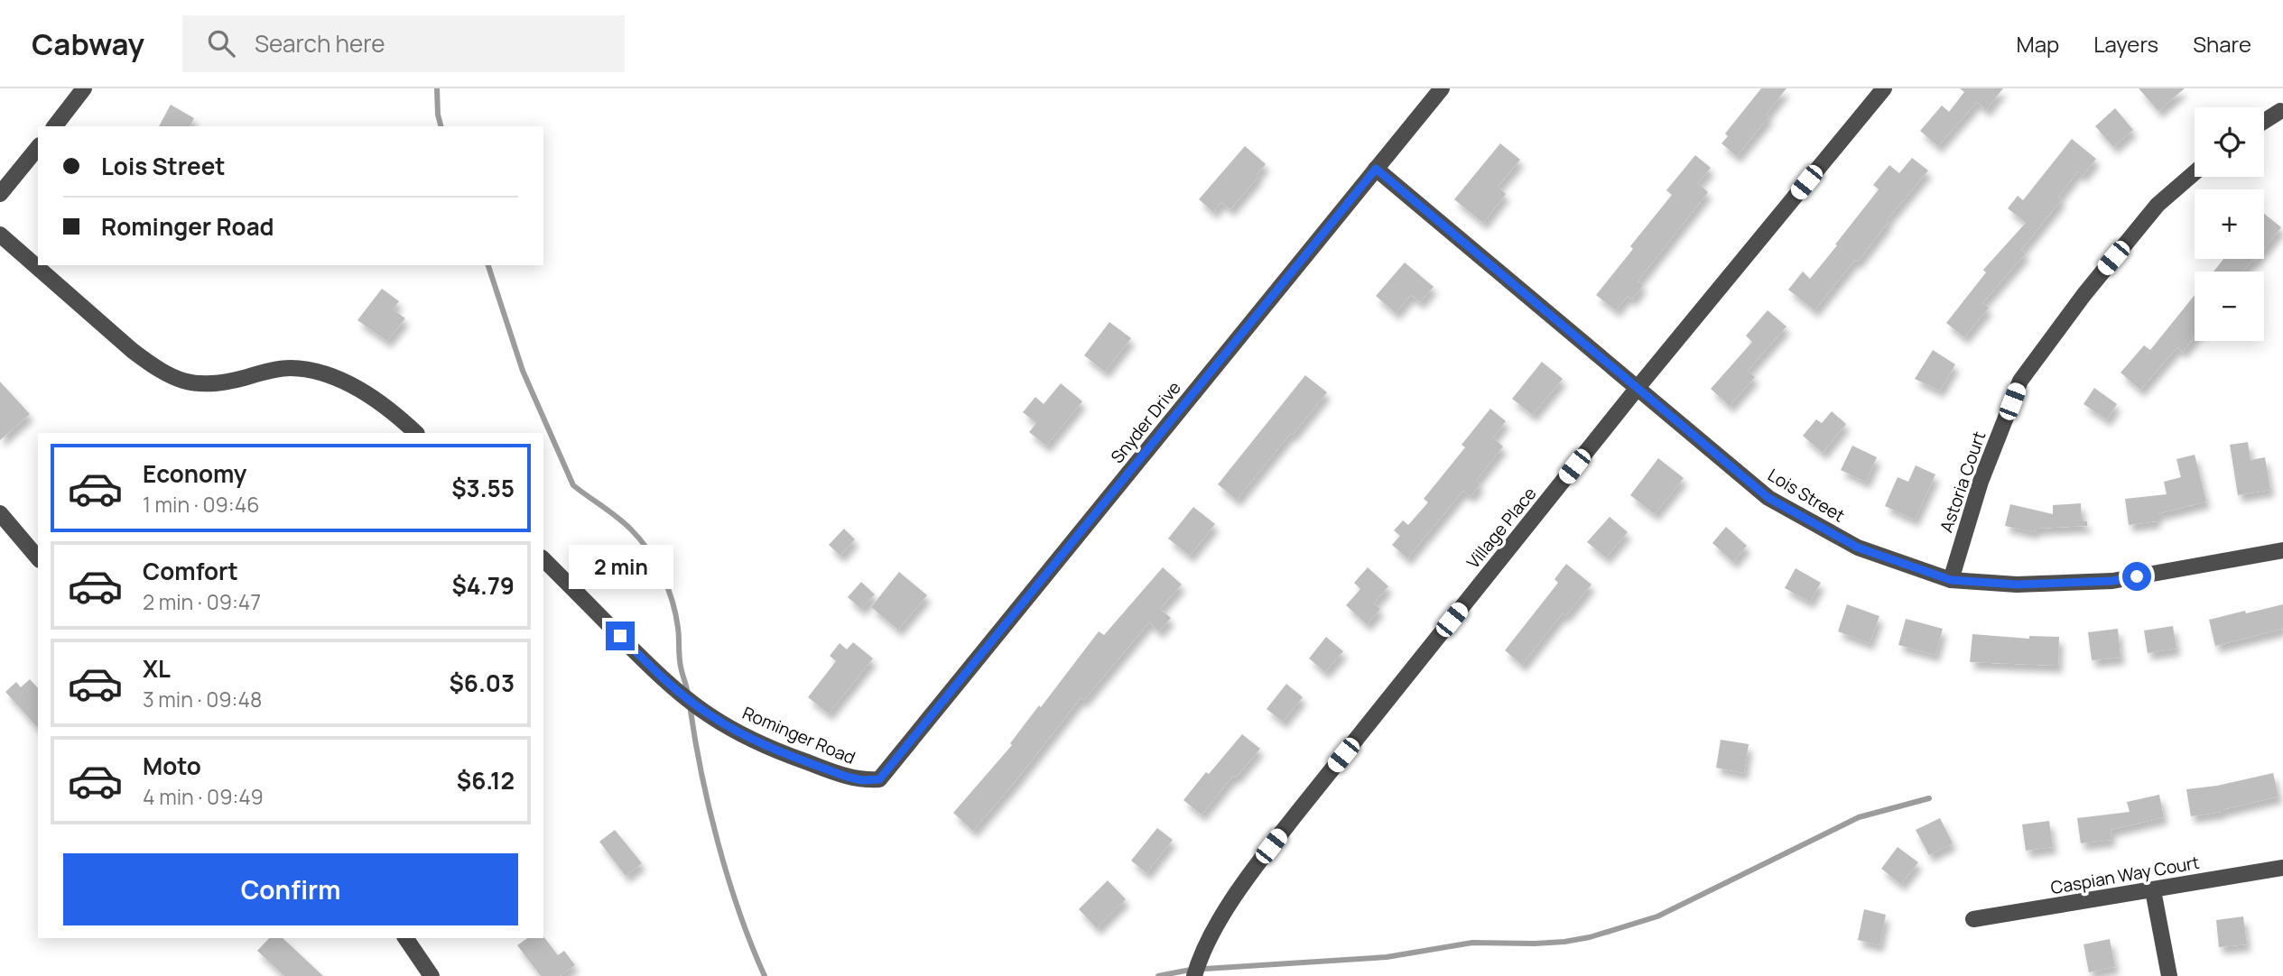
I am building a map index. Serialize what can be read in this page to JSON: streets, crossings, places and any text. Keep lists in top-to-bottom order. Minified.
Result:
{"streets":{"street":["Snyder Drive","Astoria Court","Lois Street","Village Place","Rominger Road","Caspian Way Court"]},"crossings":[["Snyder Drive","Lois Street"],["Snyder Drive","Rominger Road"],["Astoria Court","Lois Street"],["Lois Street","Village Place"]],"page":{"header":"Cabway","search":"Search here","nav":["Map","Layers","Share"],"map_buttons":["+","−"],"banner":["Lois Street","Rominger Road"],"list":[{"name":"Economy","note":"1 min · 09:46","value":"$3.55"},{"name":"Comfort","note":"2 min · 09:47","value":"$4.79"},{"name":"XL","note":"3 min · 09:48","value":"$6.03"},{"name":"Moto","note":"4 min · 09:49","value":"$6.12"}],"bubble":"2 min","buttons":"Confirm"}}
